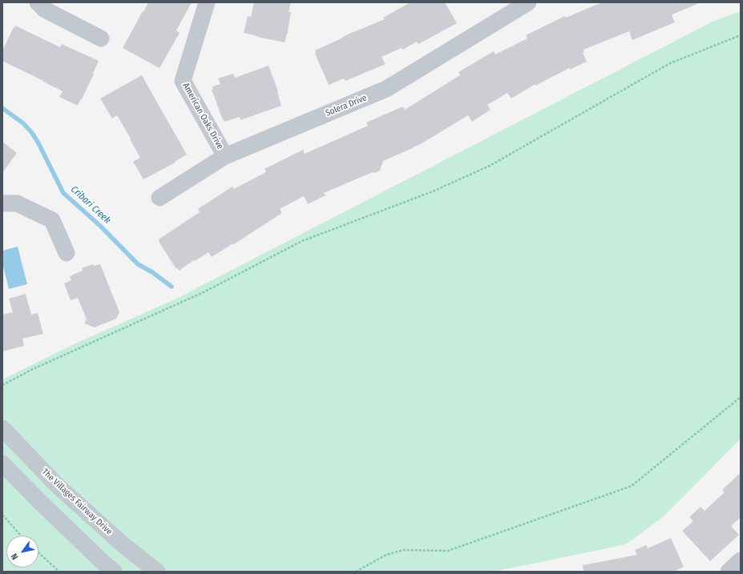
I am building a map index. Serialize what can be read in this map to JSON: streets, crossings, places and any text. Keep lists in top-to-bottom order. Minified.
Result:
{"streets":{"street":["Solera Drive","American Oaks Drive","The Villages Fairway Drive"]},"crossings":[["Solera Drive","American Oaks Drive"]],"water":["Cribari Creek"],"north":"bottom left"}
